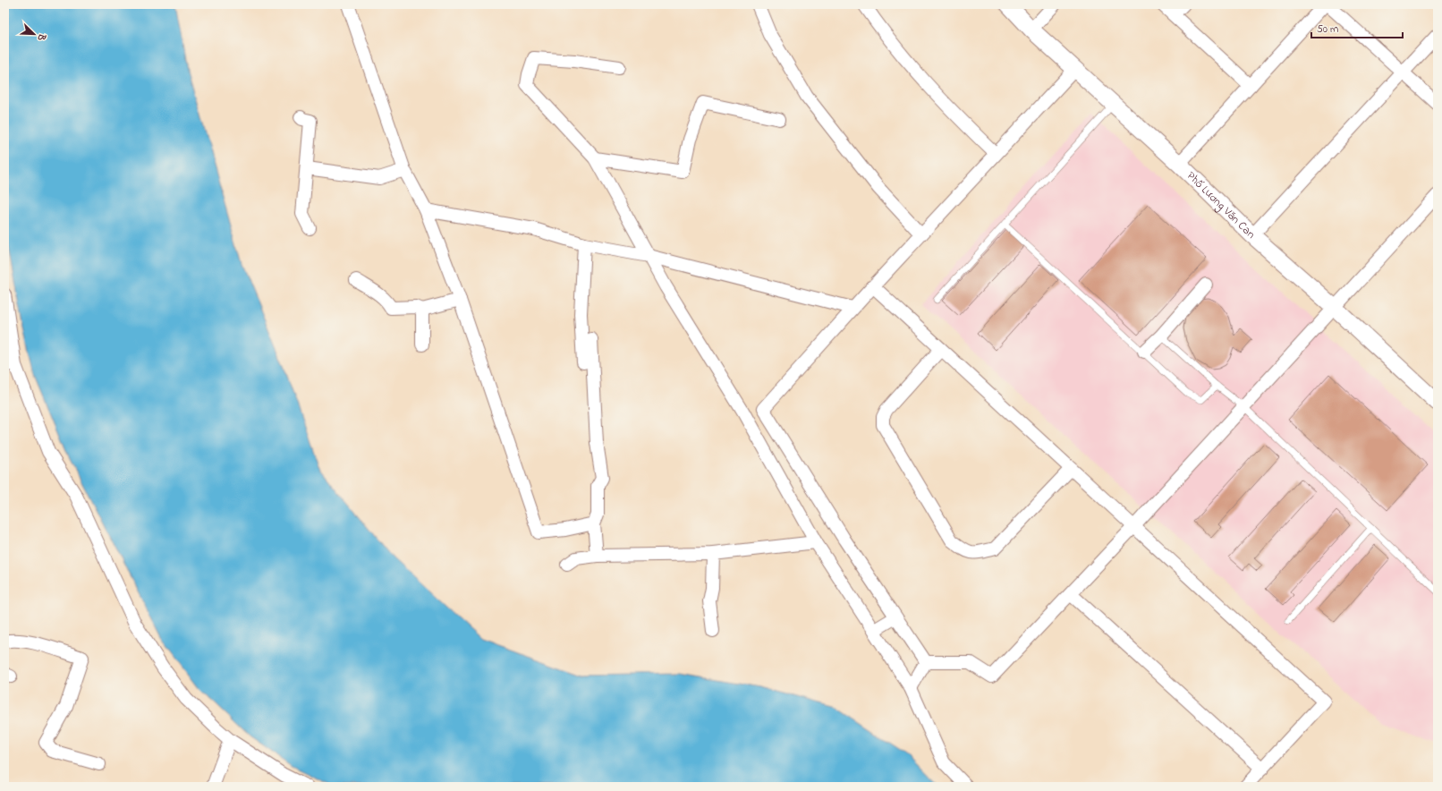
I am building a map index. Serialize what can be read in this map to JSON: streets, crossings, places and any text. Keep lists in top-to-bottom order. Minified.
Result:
{"streets":{"street":["Phố Lương Văn Can"]},"scale_bar":"50 m","north":"bottom right"}
